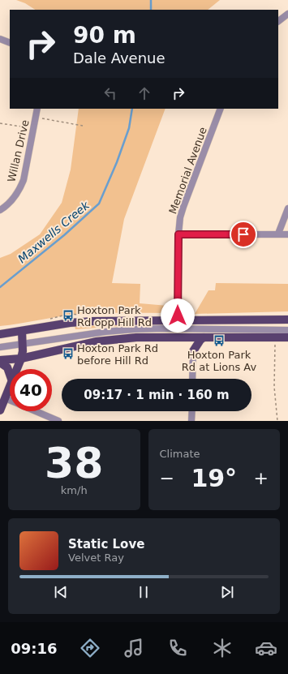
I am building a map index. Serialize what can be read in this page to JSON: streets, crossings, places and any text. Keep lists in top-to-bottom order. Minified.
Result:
{"streets":{"street":["Willan Drive","Memorial Avenue"]},"water":["Maxwells Creek"],"places":{"bus stop":["Hoxton Park Rd opp Hill Rd","Hoxton Park Rd at Lions Av","Hoxton Park Rd before Hill Rd"]},"page":{"turn":["90 m","Dale Avenue"],"limit":"40","trip":"09:17 · 1 min · 160 m","tile":[["38","km/h"],"Climate"],"heat":["−","19°","+"],"song":["Static Love","Velvet Ray"],"tabs":"09:16"}}
